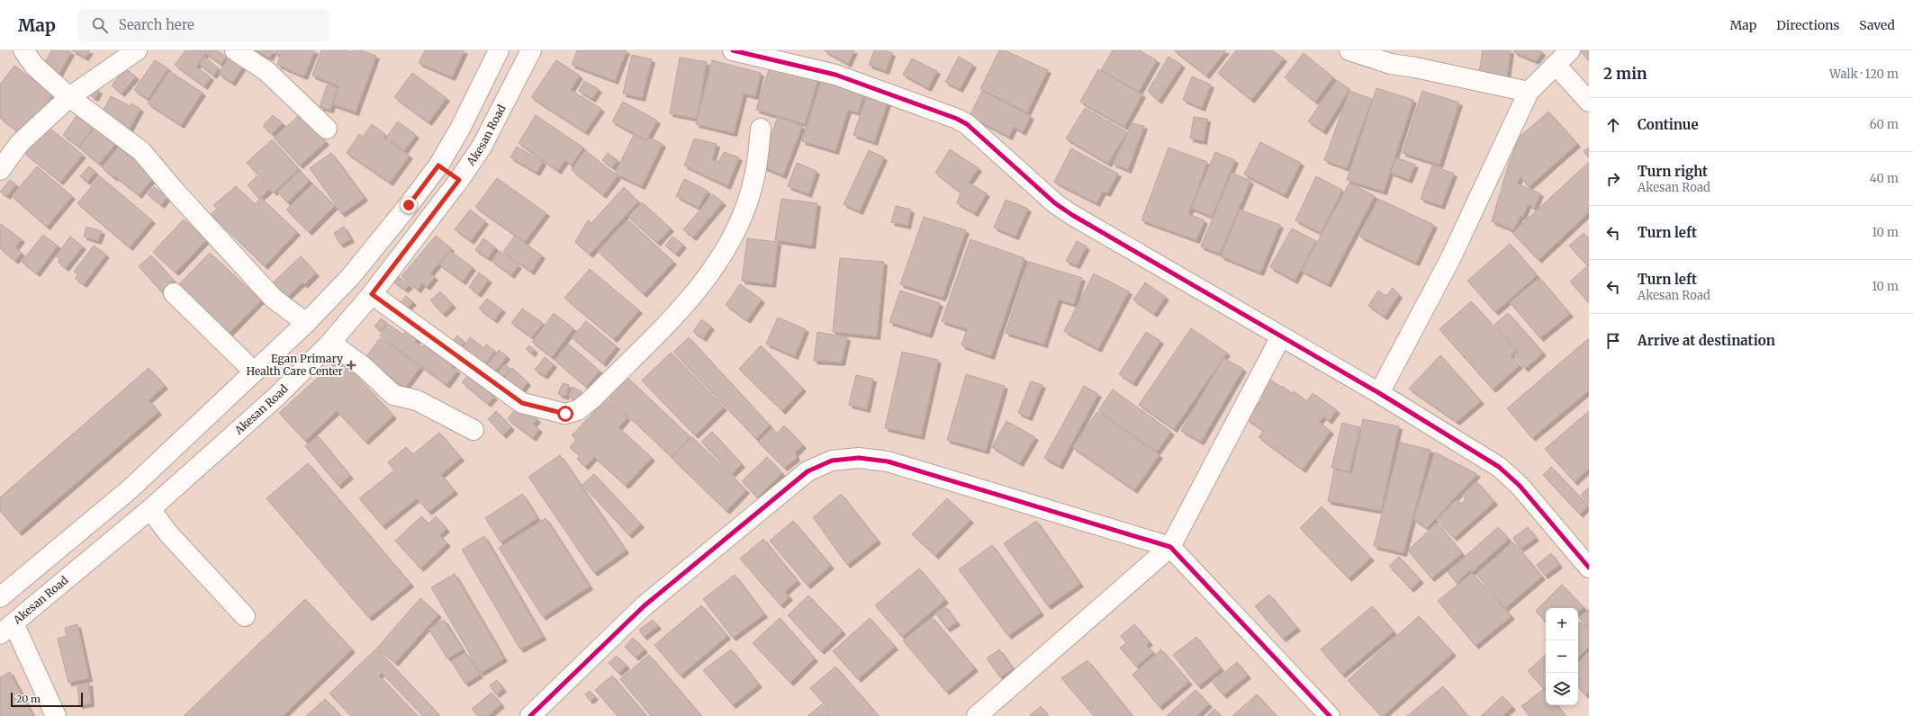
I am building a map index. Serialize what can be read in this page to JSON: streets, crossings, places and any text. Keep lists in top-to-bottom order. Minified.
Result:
{"streets":{"street":["Akesan Road"]},"places":{"health":["Egan Primary Health Care Center"]},"scale_bar":"20 m","page":{"header":"Map","search":"Search here","nav":["Map","Directions","Saved"],"heading":["2 min","Walk · 120 m"],"list":[["Continue","60 m"],["Turn right","Akesan Road","40 m"],["Turn left","10 m"],["Turn left","Akesan Road","10 m"],"Arrive at destination"],"map_buttons":["+","−"],"scale":"20 m"}}
